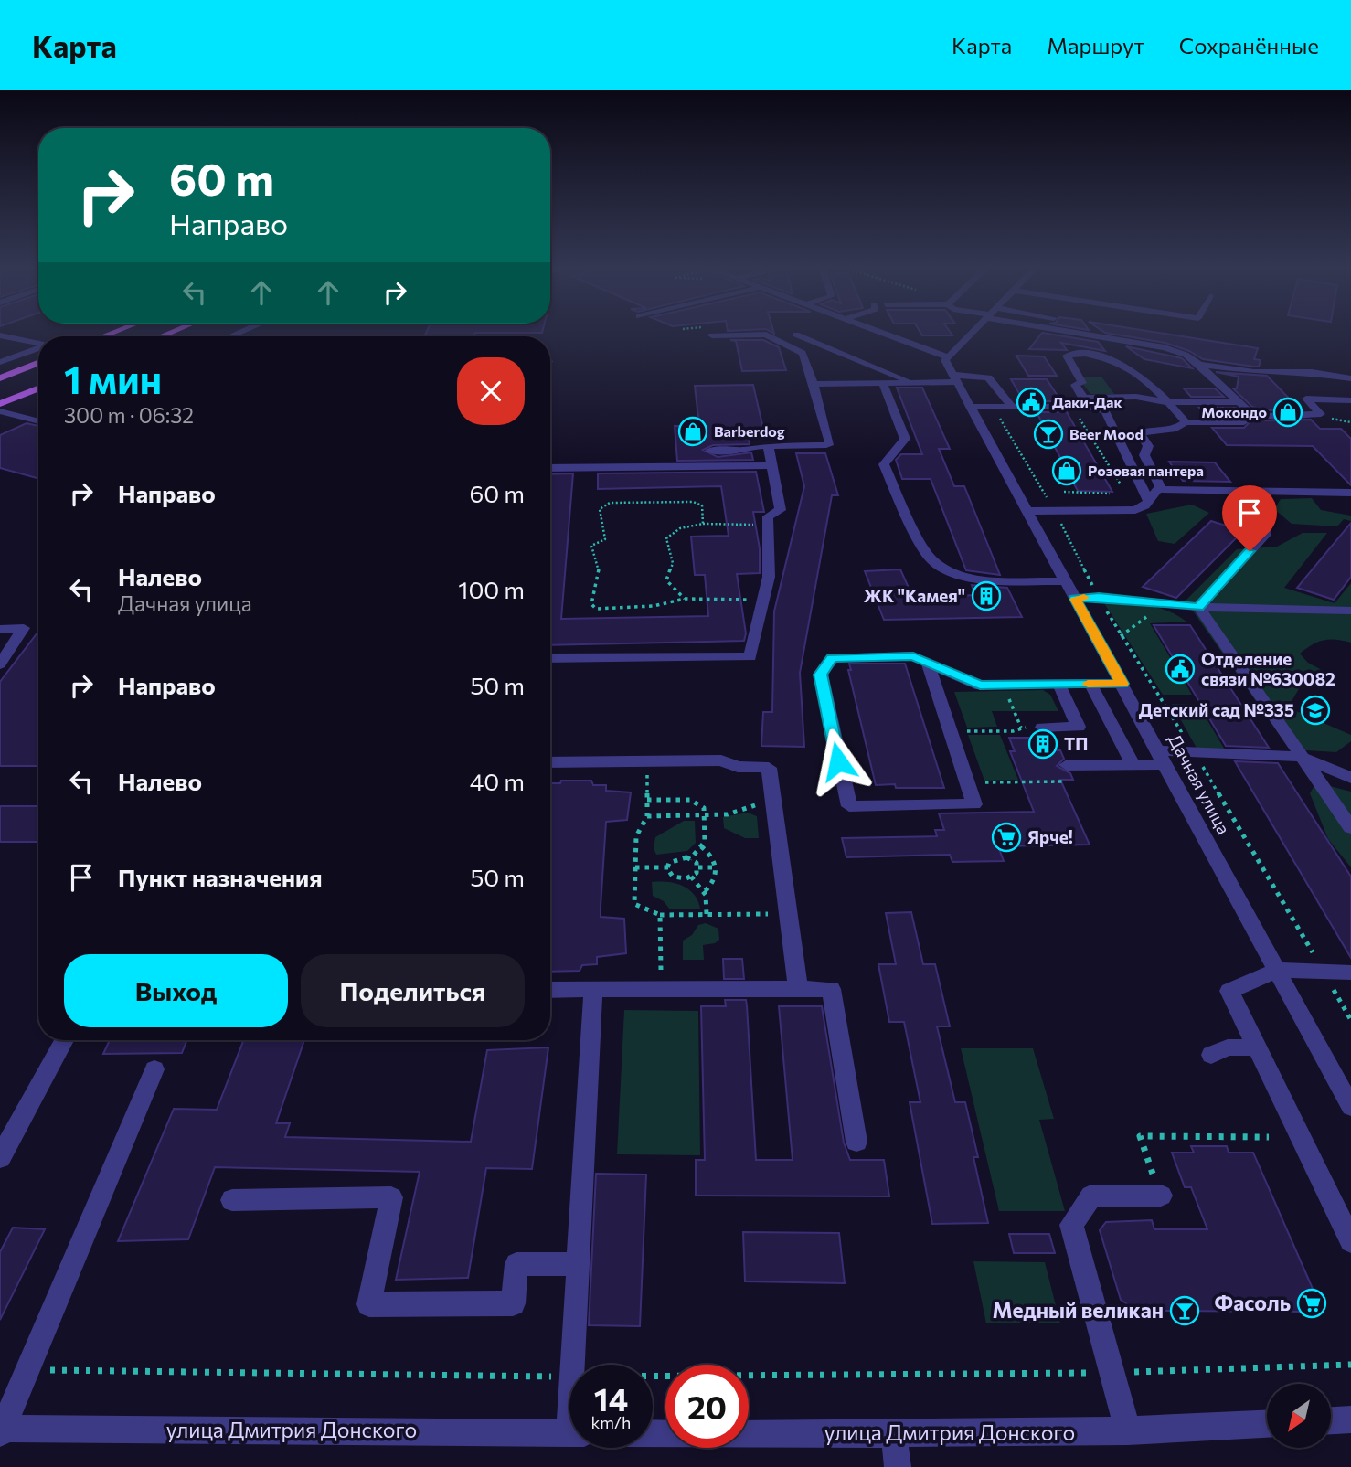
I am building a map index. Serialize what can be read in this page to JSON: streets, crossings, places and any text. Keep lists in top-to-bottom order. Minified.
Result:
{"streets":{"street":["Дачная улица","улица Дмитрия Донского"]},"places":{"public building":["Даки-Дак","Отделение связи №630082"],"shop":["Мокондо","Barberdog","Розовая пантера"],"bar":["Beer Mood","Медный великан"],"building":["ЖК \"Камея\"","ТП"],"school or university":["Детский сад №335"],"supermarket":["Ярче!","Фасоль"]},"north":"bottom left","page":{"header":"Карта","nav":["Карта","Маршрут","Сохранённые"],"turn":["60 m","Направо"],"heading":["1 мин","300 m · 06:32"],"list":[{"name":"Направо","value":"60 m"},{"name":"Налево","note":"Дачная улица","value":"100 m"},{"name":"Направо","value":"50 m"},{"name":"Налево","value":"40 m"},{"name":"Пункт назначения","value":"50 m"}],"buttons":["Выход","Поделиться"],"speed":"14 km/h","limit":"20"}}
